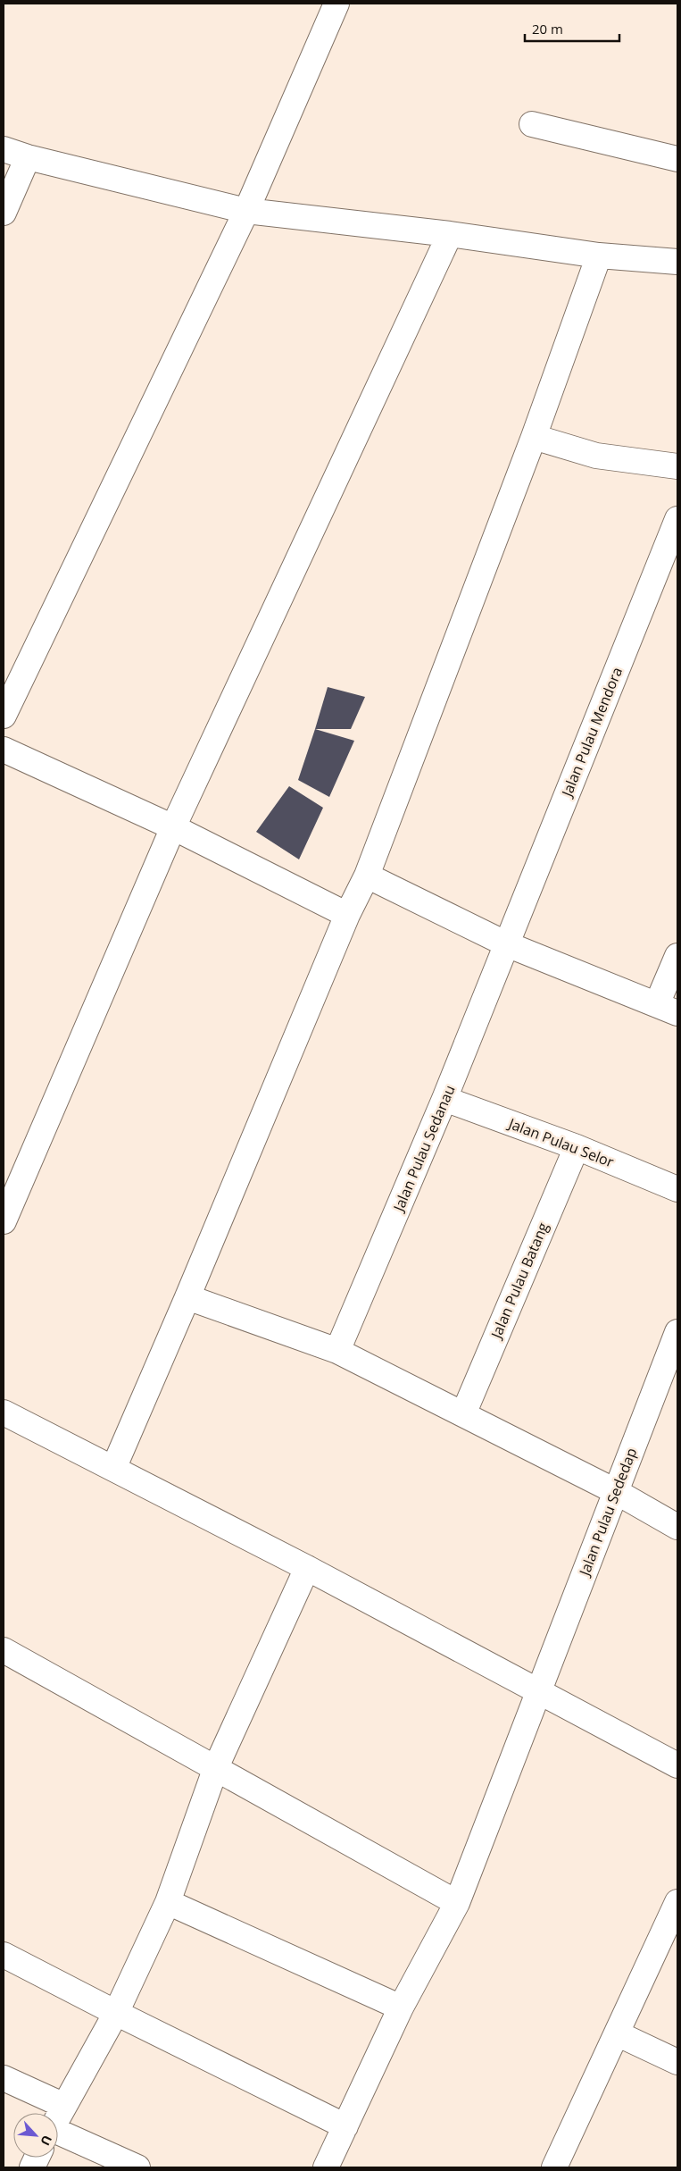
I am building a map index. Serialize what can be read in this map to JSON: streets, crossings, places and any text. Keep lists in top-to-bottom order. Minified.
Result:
{"streets":{"street":["Jalan Pulau Mendora","Jalan Pulau Selor","Jalan Pulau Sedanau","Jalan Pulau Batang","Jalan Pulau Sededap"]},"crossings":[["Jalan Pulau Mendora","Jalan Pulau Sedanau"],["Jalan Pulau Selor","Jalan Pulau Sedanau"],["Jalan Pulau Selor","Jalan Pulau Batang"]],"scale_bar":"20 m","north":"bottom right"}
